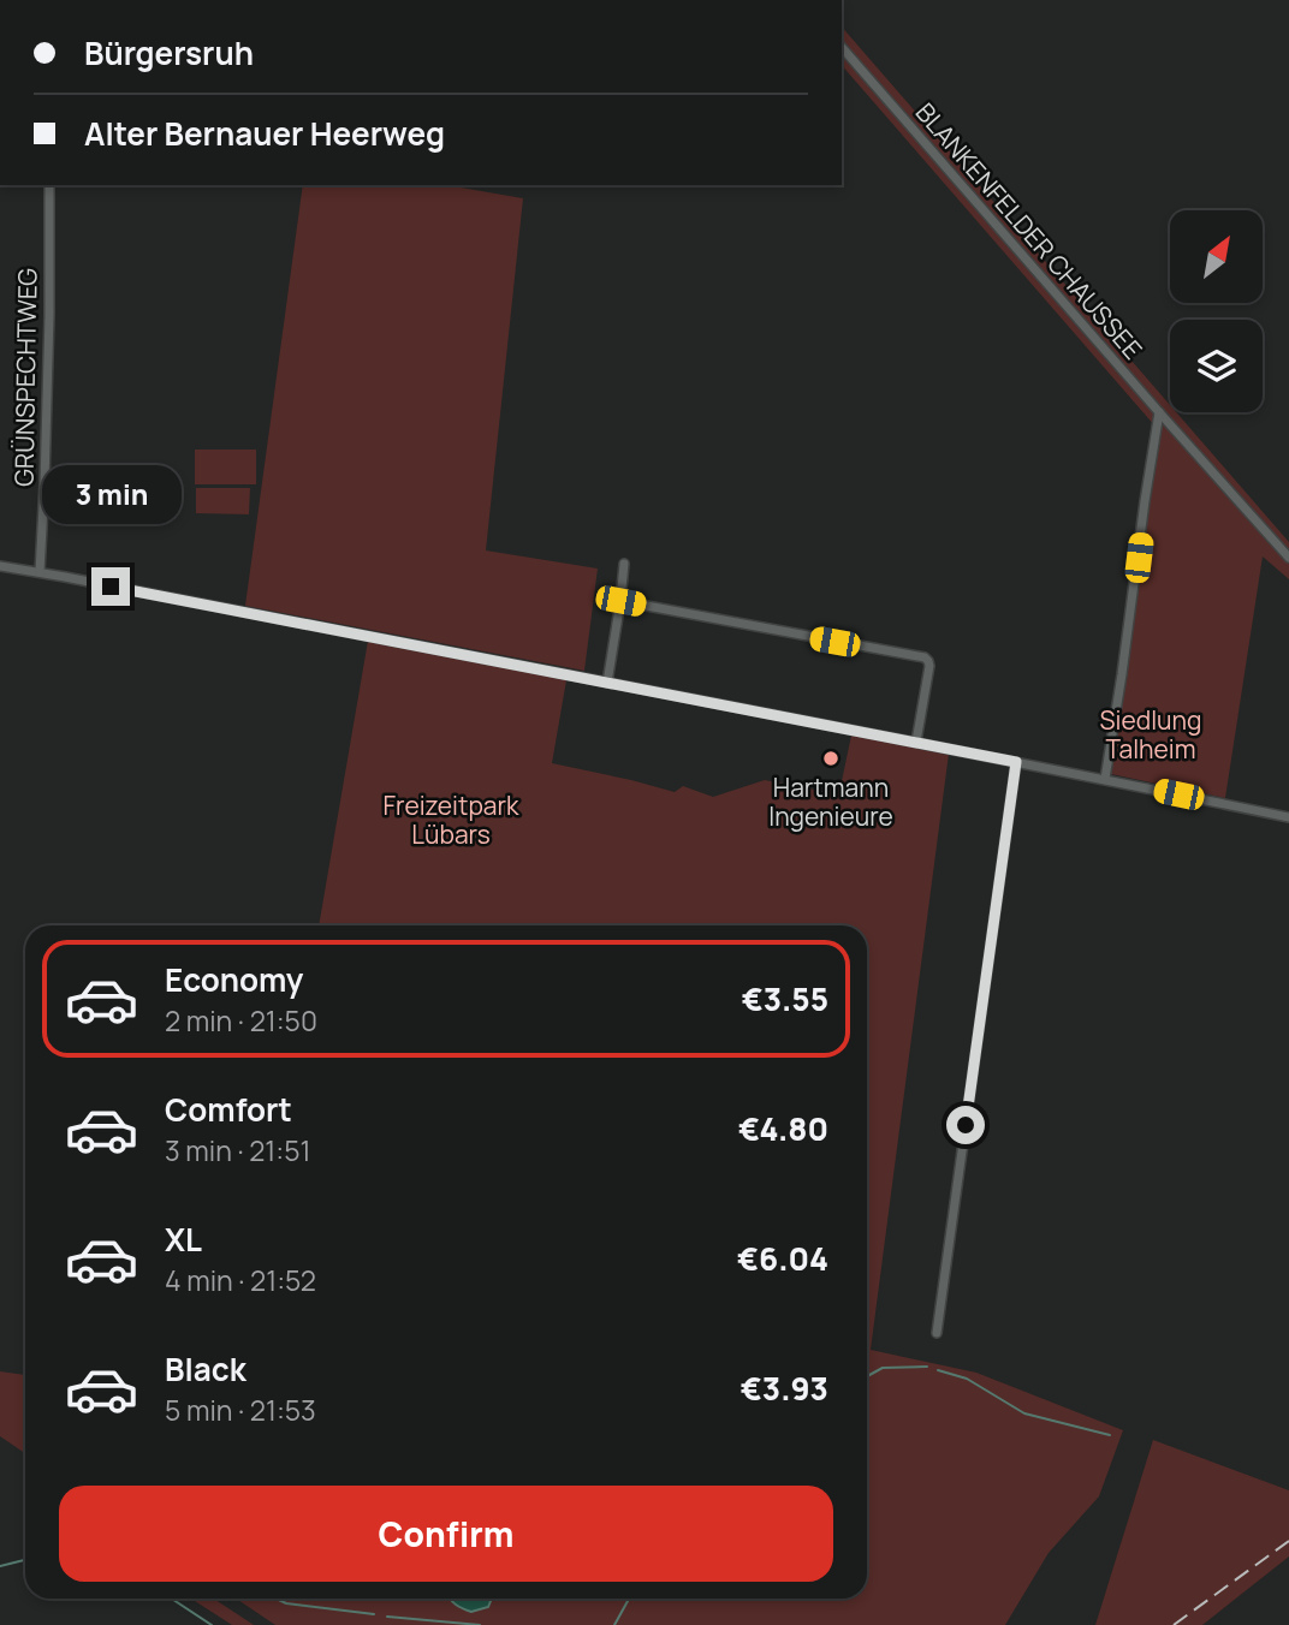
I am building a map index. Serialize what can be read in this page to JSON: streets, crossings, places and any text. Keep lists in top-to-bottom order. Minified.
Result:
{"streets":{"street":["BLANKENFELDER CHAUSSEE","GRÜNSPECHTWEG"]},"parks":["Siedlung Talheim","Freizeitpark Lübars"],"places":["Hartmann Ingenieure"],"north":"top right","page":{"banner":["Bürgersruh","Alter Bernauer Heerweg"],"bubble":"3 min","list":[{"name":"Economy","note":"2 min · 21:50","value":"€3.55"},{"name":"Comfort","note":"3 min · 21:51","value":"€4.80"},{"name":"XL","note":"4 min · 21:52","value":"€6.04"},{"name":"Black","note":"5 min · 21:53","value":"€3.93"}],"buttons":"Confirm"}}
